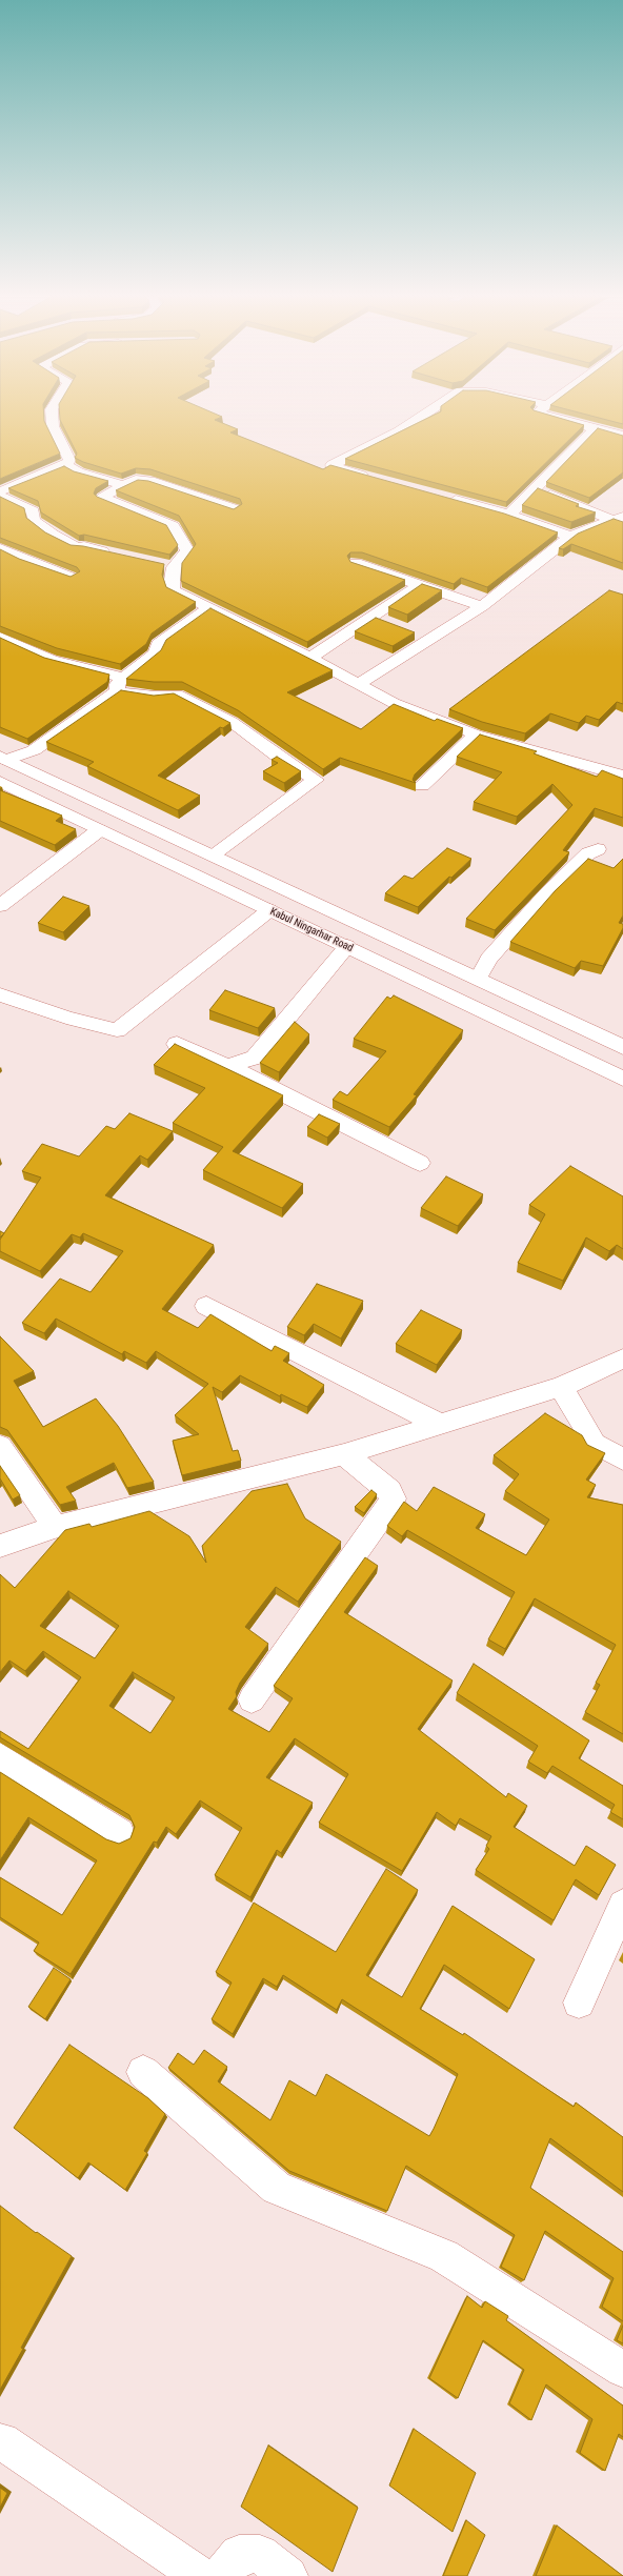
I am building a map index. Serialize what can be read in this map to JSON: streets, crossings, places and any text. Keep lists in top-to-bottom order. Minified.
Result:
{"streets":{"main road":["Kabul Ningarhar Road"]}}
